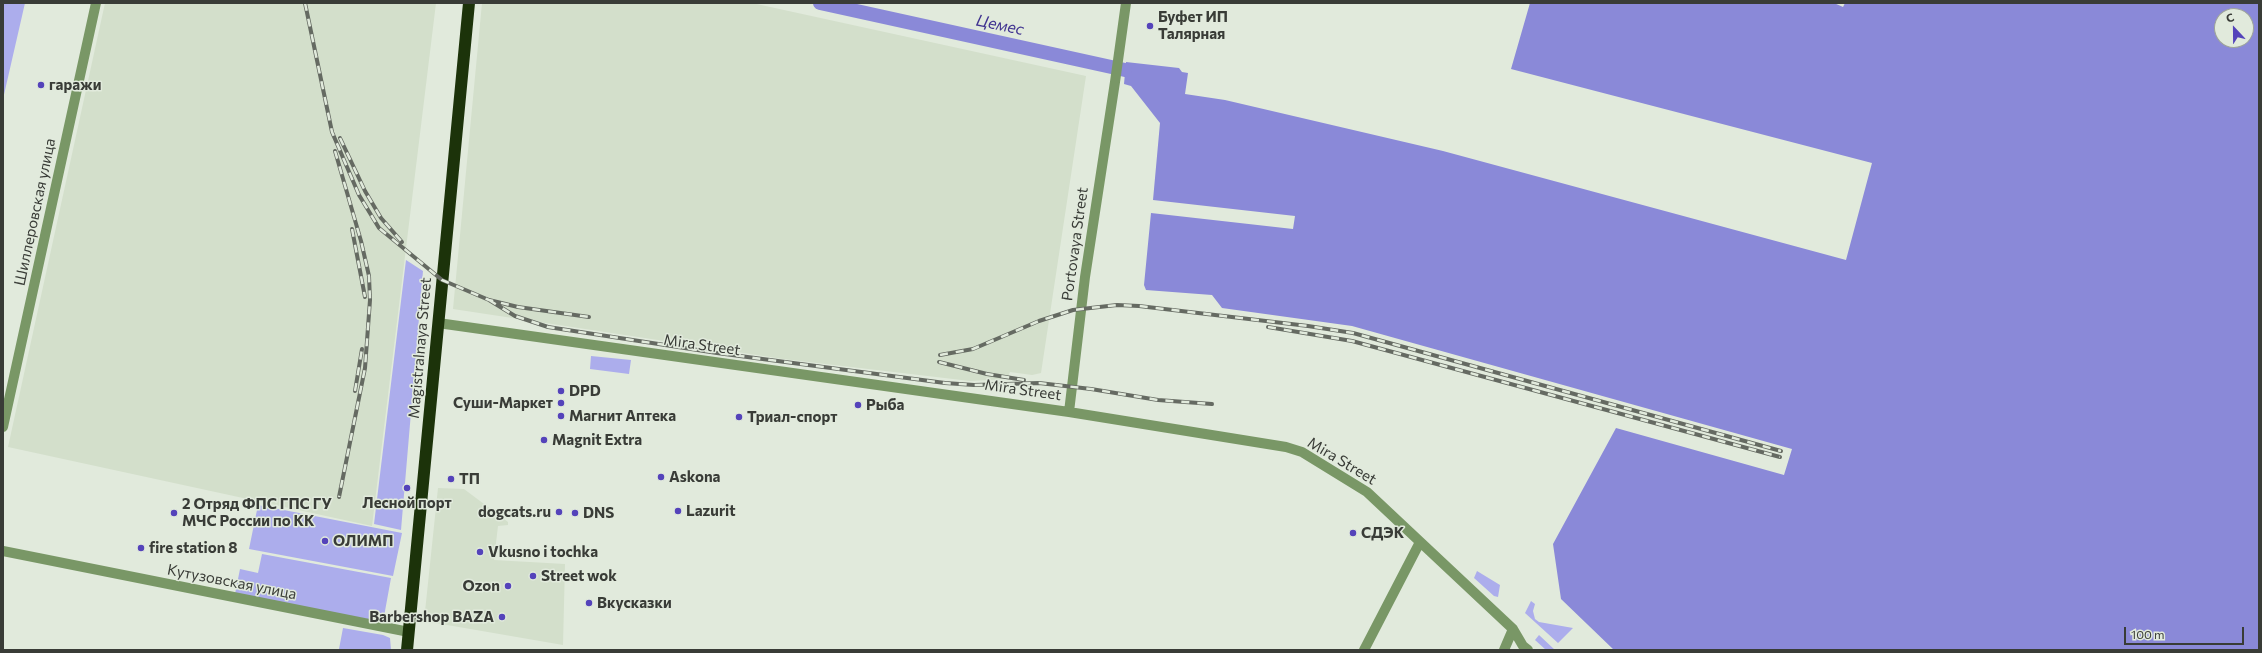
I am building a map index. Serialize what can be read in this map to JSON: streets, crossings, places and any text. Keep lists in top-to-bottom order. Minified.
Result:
{"streets":{"highway":["Magistralnaya Street"],"street":["Шиллеровская улица","Portovaya Street","Mira Street","Кутузовская улица"]},"crossings":[["Portovaya Street","Mira Street"],["Mira Street","Magistralnaya Street"],["Magistralnaya Street","Кутузовская улица"]],"water":["Цемес"],"places":["Буфет ИП Талярная","гаражи","DPD","Суши-Маркет","Рыба","Магнит Аптека","Триал-спорт","Magnit Extra","Askona","ТП","Лесной порт","Lazurit","dogcats.ru","2 Отряд ФПС ГПС ГУ МЧС России по КК","DNS","СДЭК","ОЛИМП","fire station 8","Vkusno i tochka","Street wok","Ozon","Вкусказки","Barbershop BAZA"],"scale_bar":"100 m","north":"top"}
